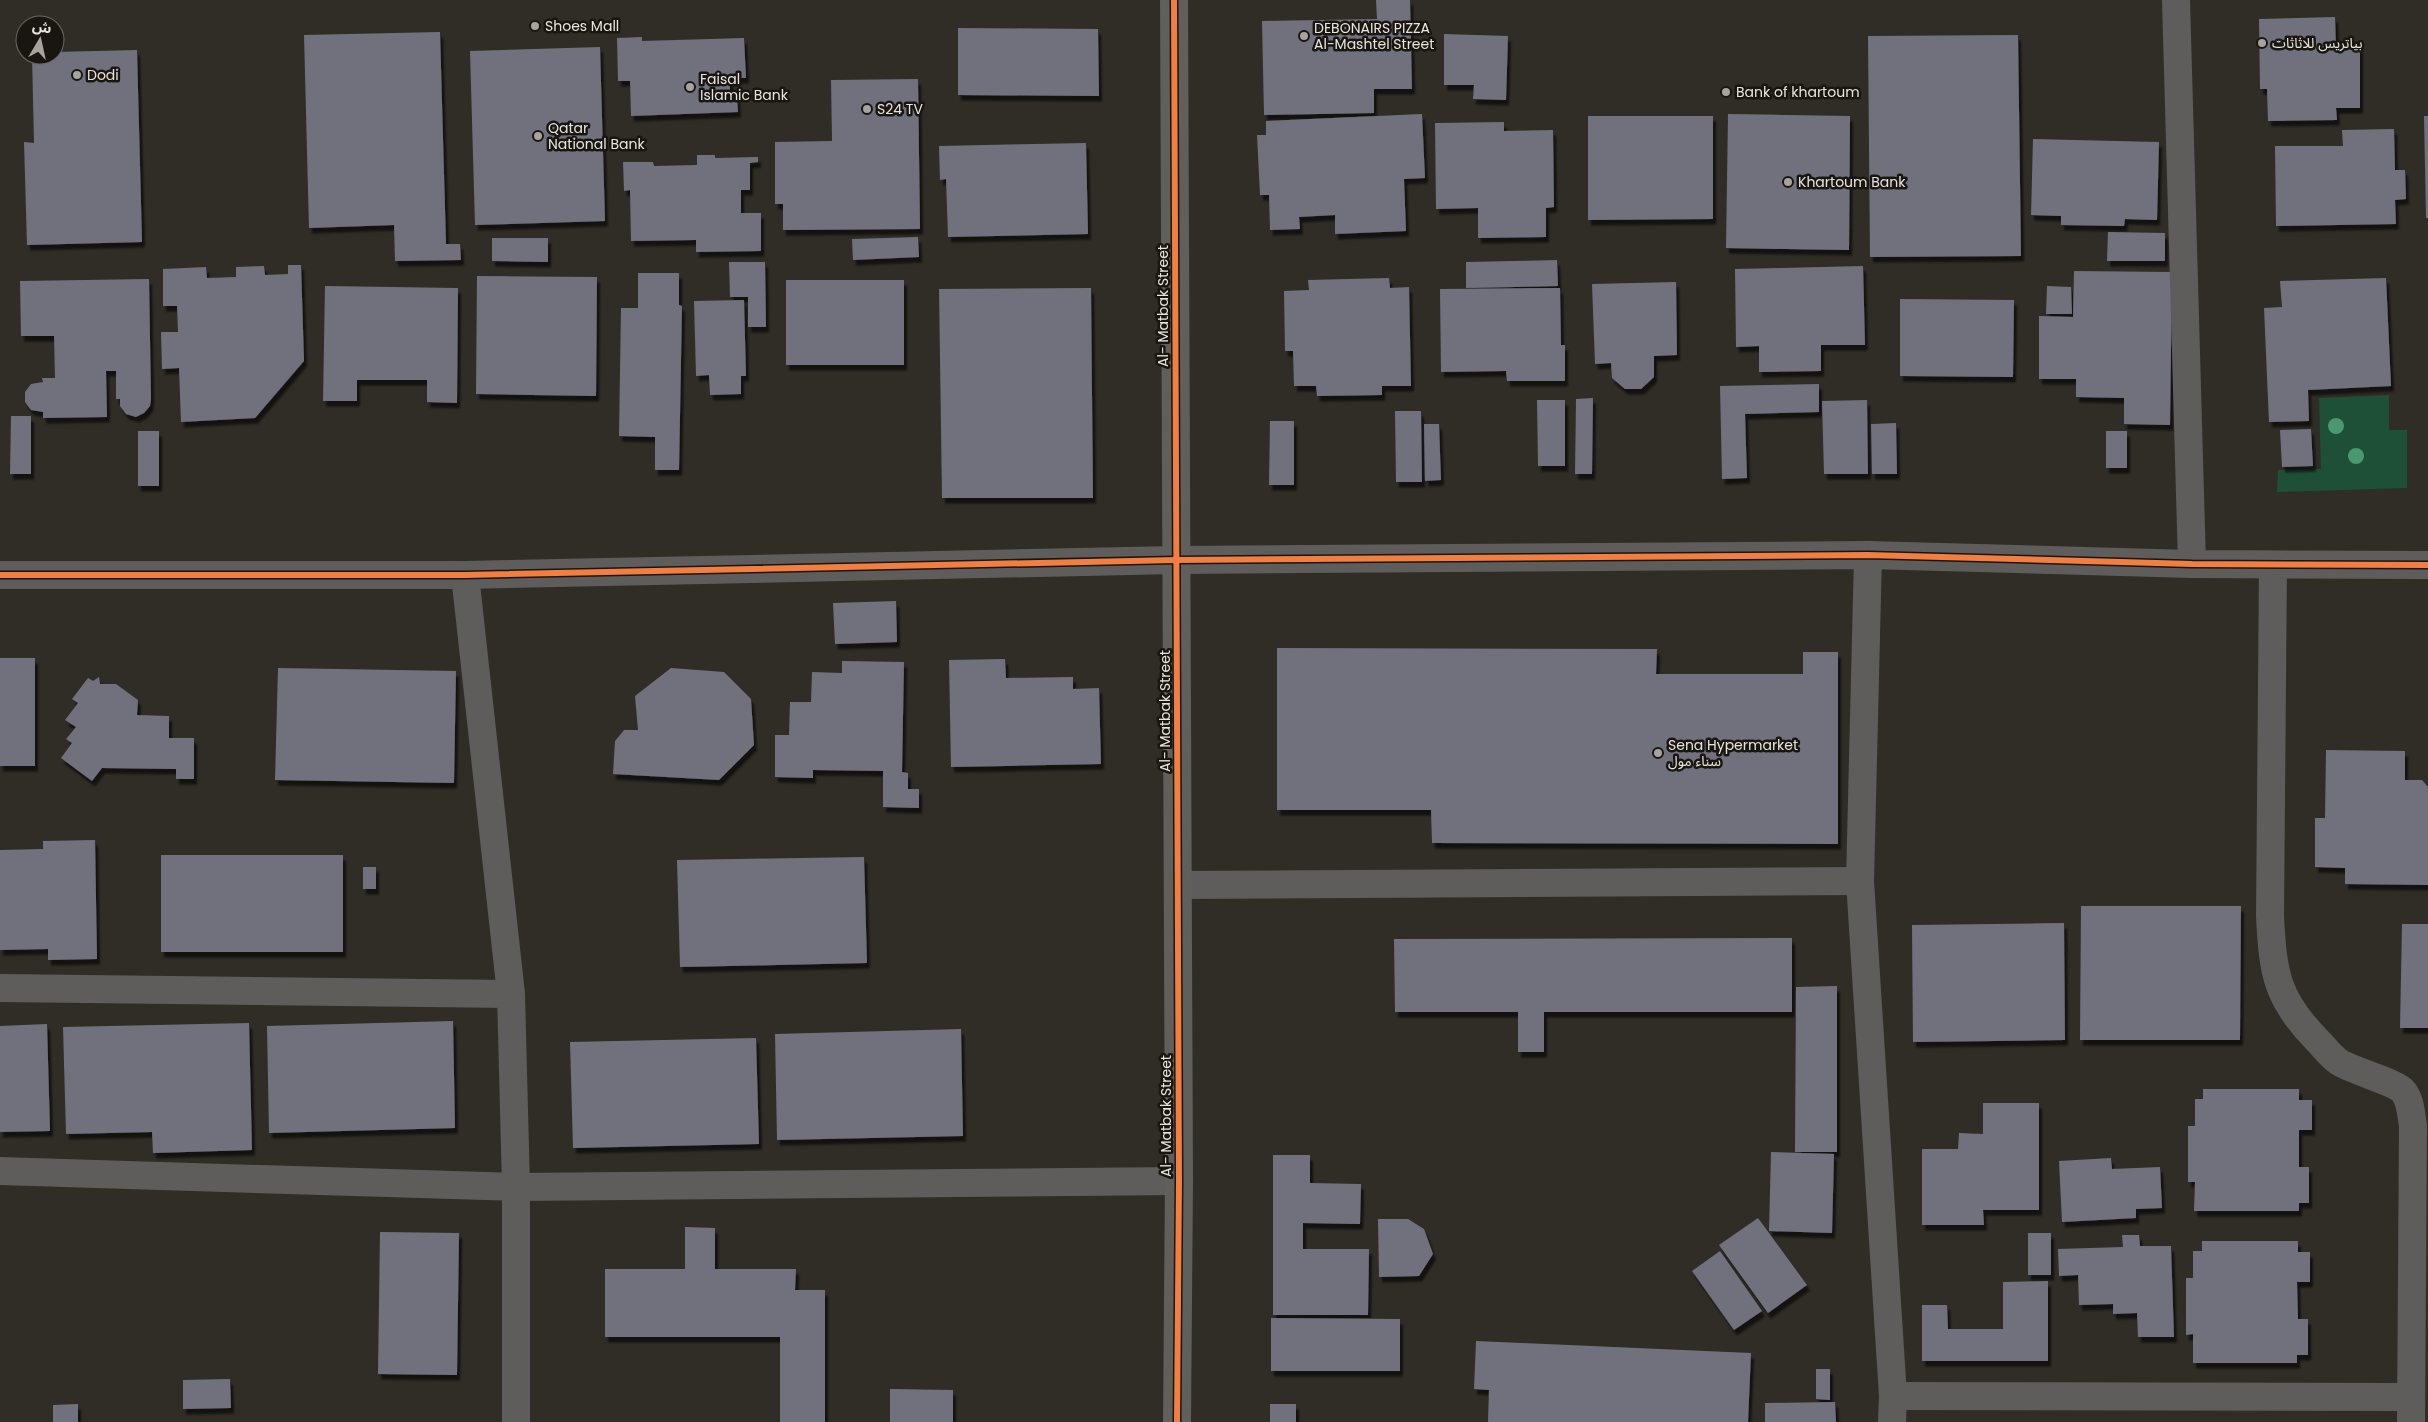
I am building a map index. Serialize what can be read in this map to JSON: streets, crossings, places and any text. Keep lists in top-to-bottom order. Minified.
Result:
{"streets":{"street":["Al- Matbak Street"]},"places":["Shoes Mall","DEBONAIRS PIZZA Al-Mashtel Street","بياتريس للاثاثات","Dodi","Faisal Islamic Bank","Bank of khartoum","S24 TV","Qatar National Bank","Khartoum Bank","Sena Hypermarket سناء مول"],"north":"top"}
